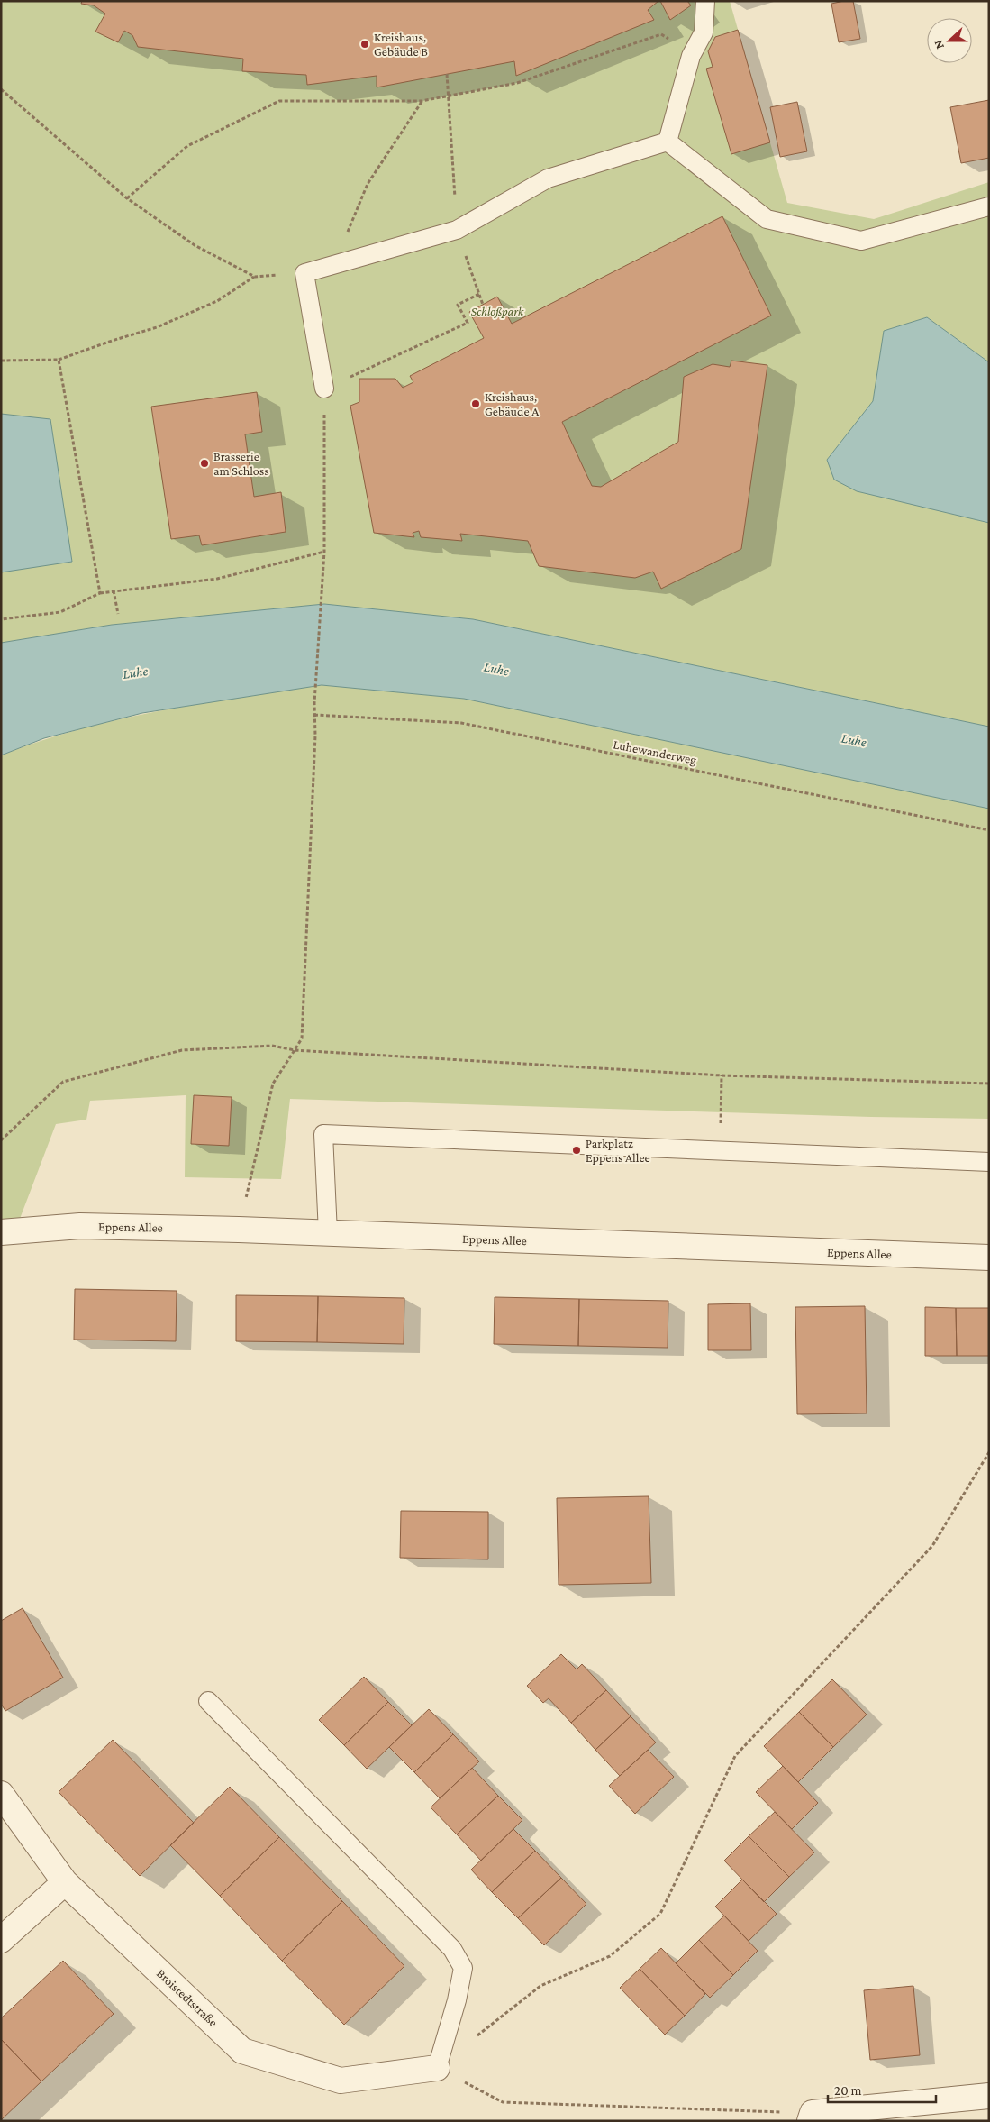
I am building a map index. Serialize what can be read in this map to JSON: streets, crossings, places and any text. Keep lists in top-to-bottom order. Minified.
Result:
{"streets":{"street":["Eppens Allee","Broistedtstraße"],"path":["Luhewanderweg"]},"water":["Luhe"],"parks":["Schloßpark"],"places":["Kreishaus, Gebäude B","Kreishaus, Gebäude A","Brasserie am Schloss","Parkplatz Eppens Allee"],"scale_bar":"20 m","north":"left"}
